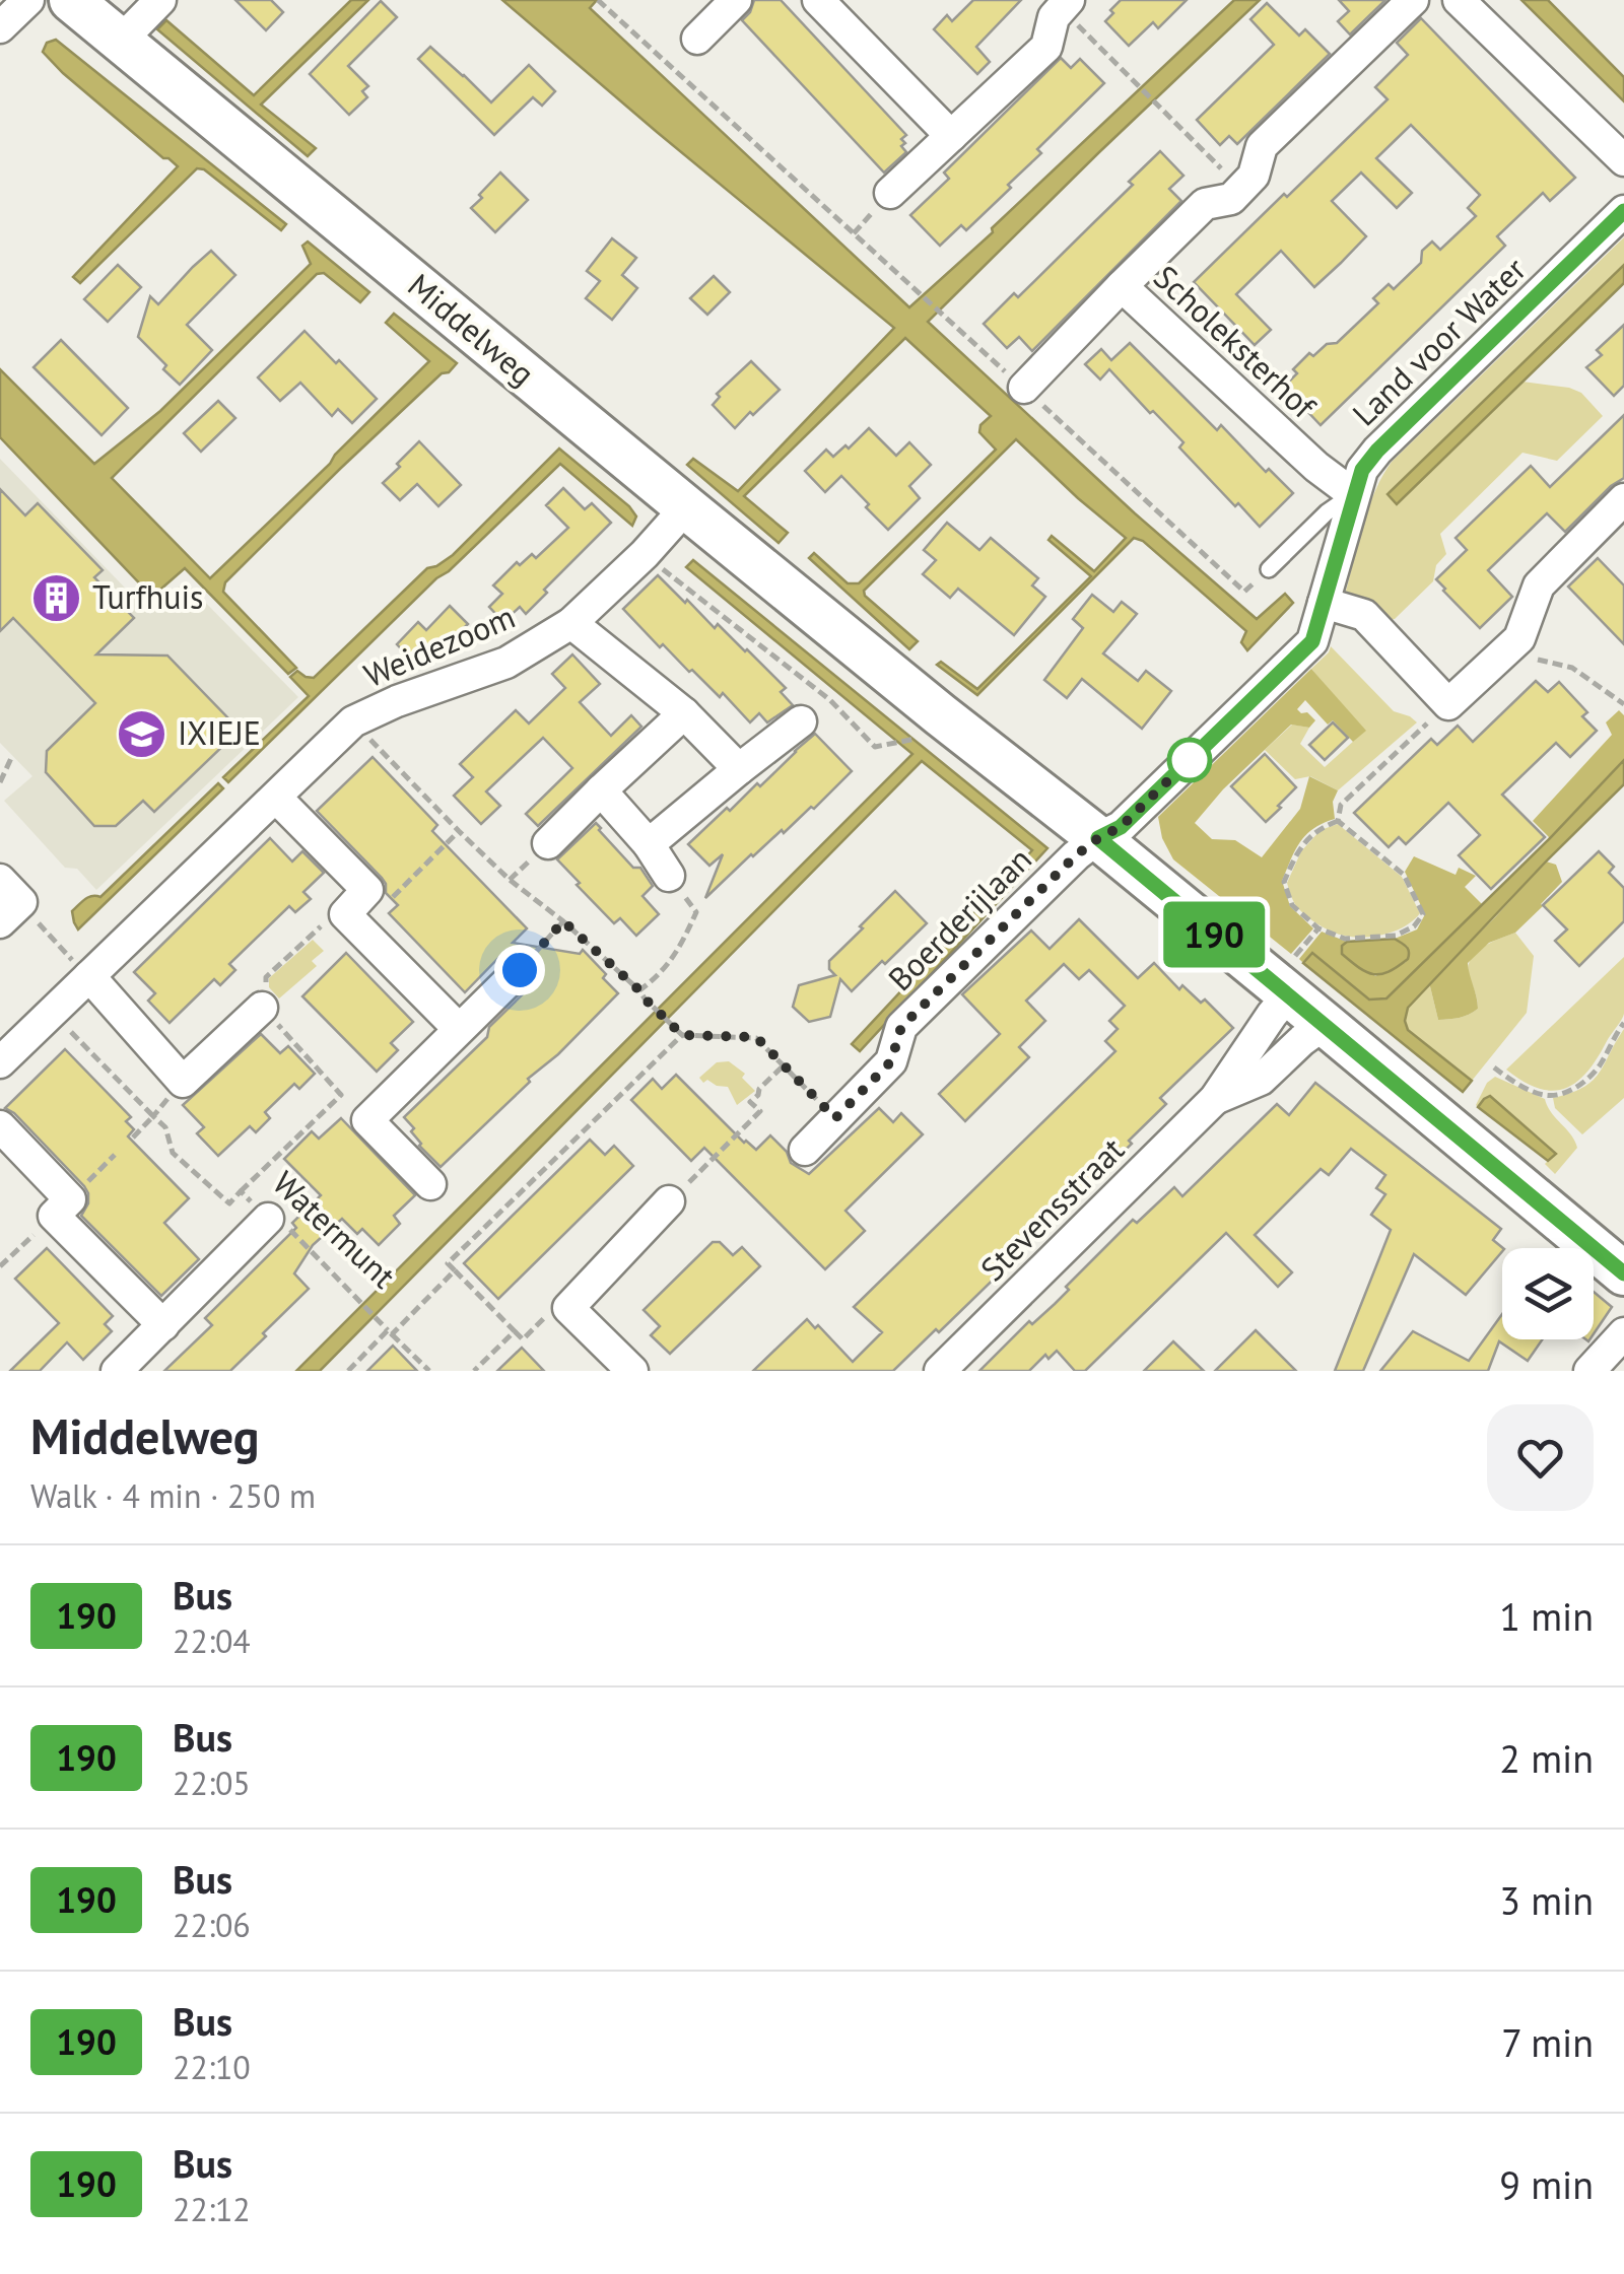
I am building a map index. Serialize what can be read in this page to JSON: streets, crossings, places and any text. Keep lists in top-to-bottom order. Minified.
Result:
{"streets":{"street":["Middelweg","Scholeksterhof","Land voor Water","Weidezoom","Boerderijlaan","Stevensstraat"],"path":["Watermunt"]},"crossings":[["Middelweg","Land voor Water"],["Middelweg","Weidezoom"],["Middelweg","Boerderijlaan"],["Middelweg","Stevensstraat"],["Scholeksterhof","Land voor Water"],["Land voor Water","Boerderijlaan"],["Weidezoom","Watermunt"]],"places":{"building":["Turfhuis"],"school or university":["IXIEJE"]},"lines":["bus line 190"],"page":{"on_map":"190","heading":["Middelweg","Walk · 4 min · 250 m"],"list":[{"mark":"190","name":"Bus","note":"22:04","value":"1 min"},{"mark":"190","name":"Bus","note":"22:05","value":"2 min"},{"mark":"190","name":"Bus","note":"22:06","value":"3 min"},{"mark":"190","name":"Bus","note":"22:10","value":"7 min"},{"mark":"190","name":"Bus","note":"22:12","value":"9 min"}]}}
